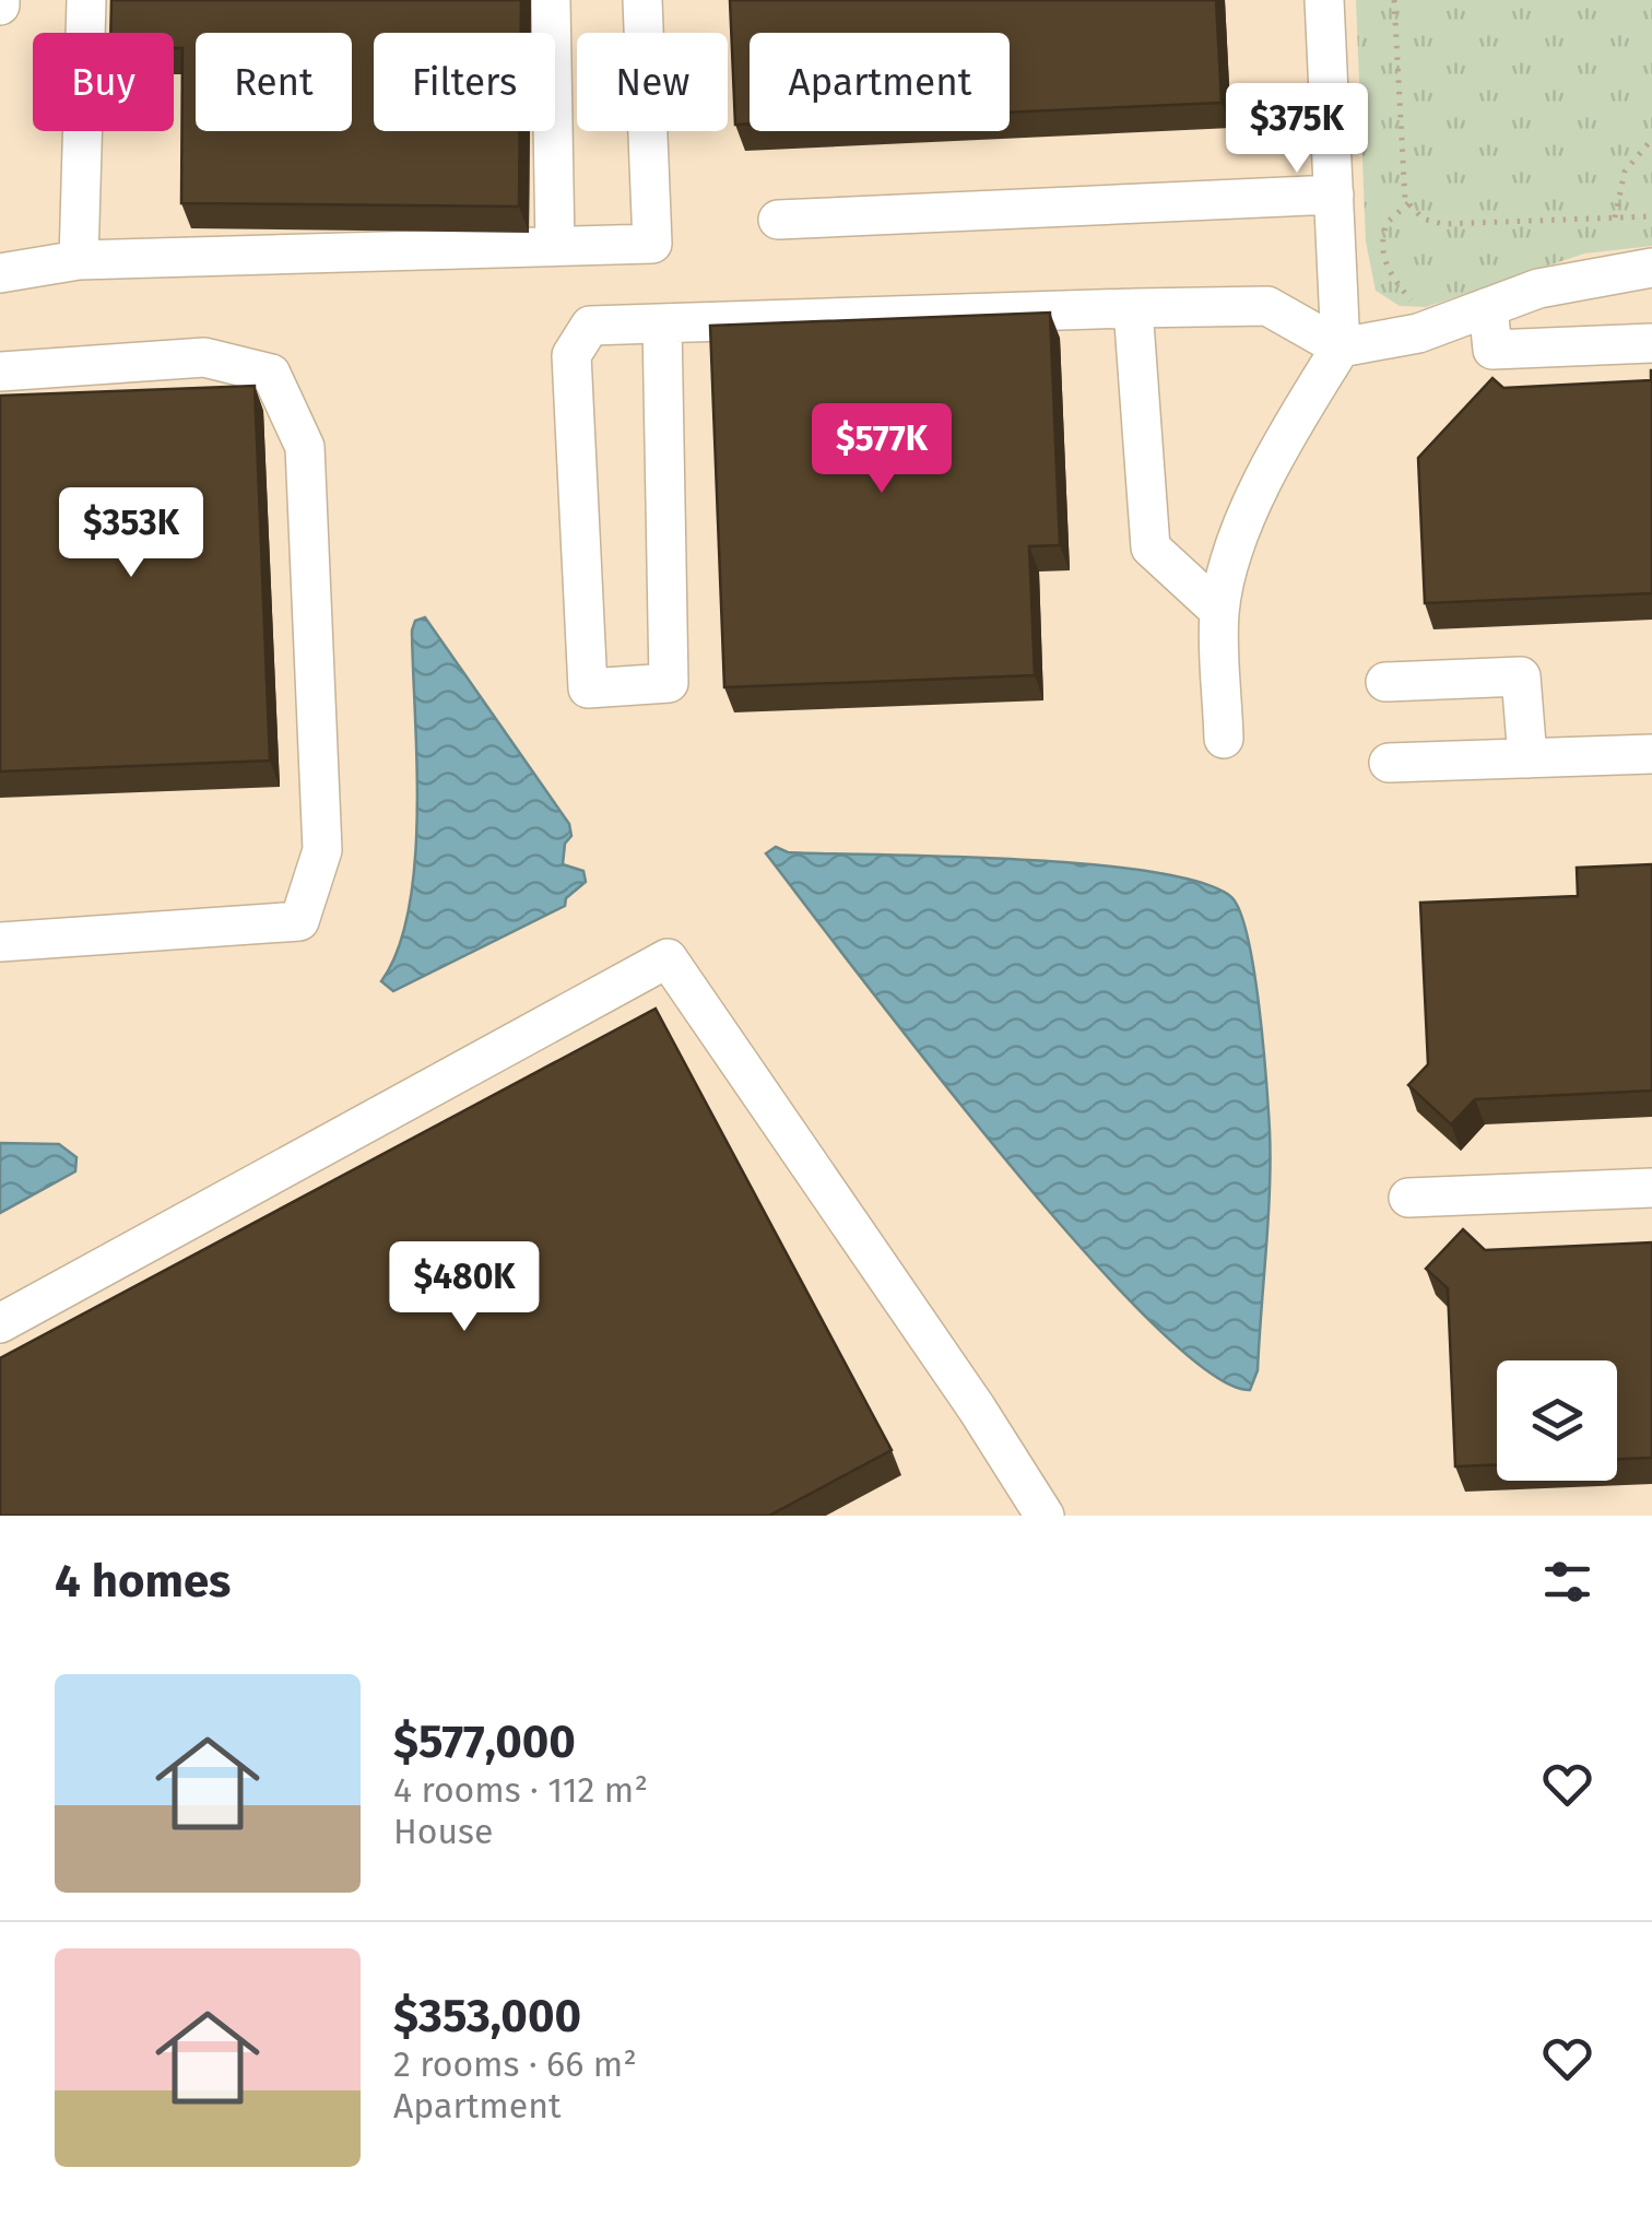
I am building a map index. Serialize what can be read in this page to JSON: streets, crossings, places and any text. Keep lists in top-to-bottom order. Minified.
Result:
{"page":{"chip":["Buy","Rent","Filters","New","Apartment"],"price":["$375K","$577K","$353K","$480K"],"heading":"4 homes","list":[{"name":"$577,000","note":"4 rooms · 112 m² · House"},{"name":"$353,000","note":"2 rooms · 66 m² · Apartment"}]}}
